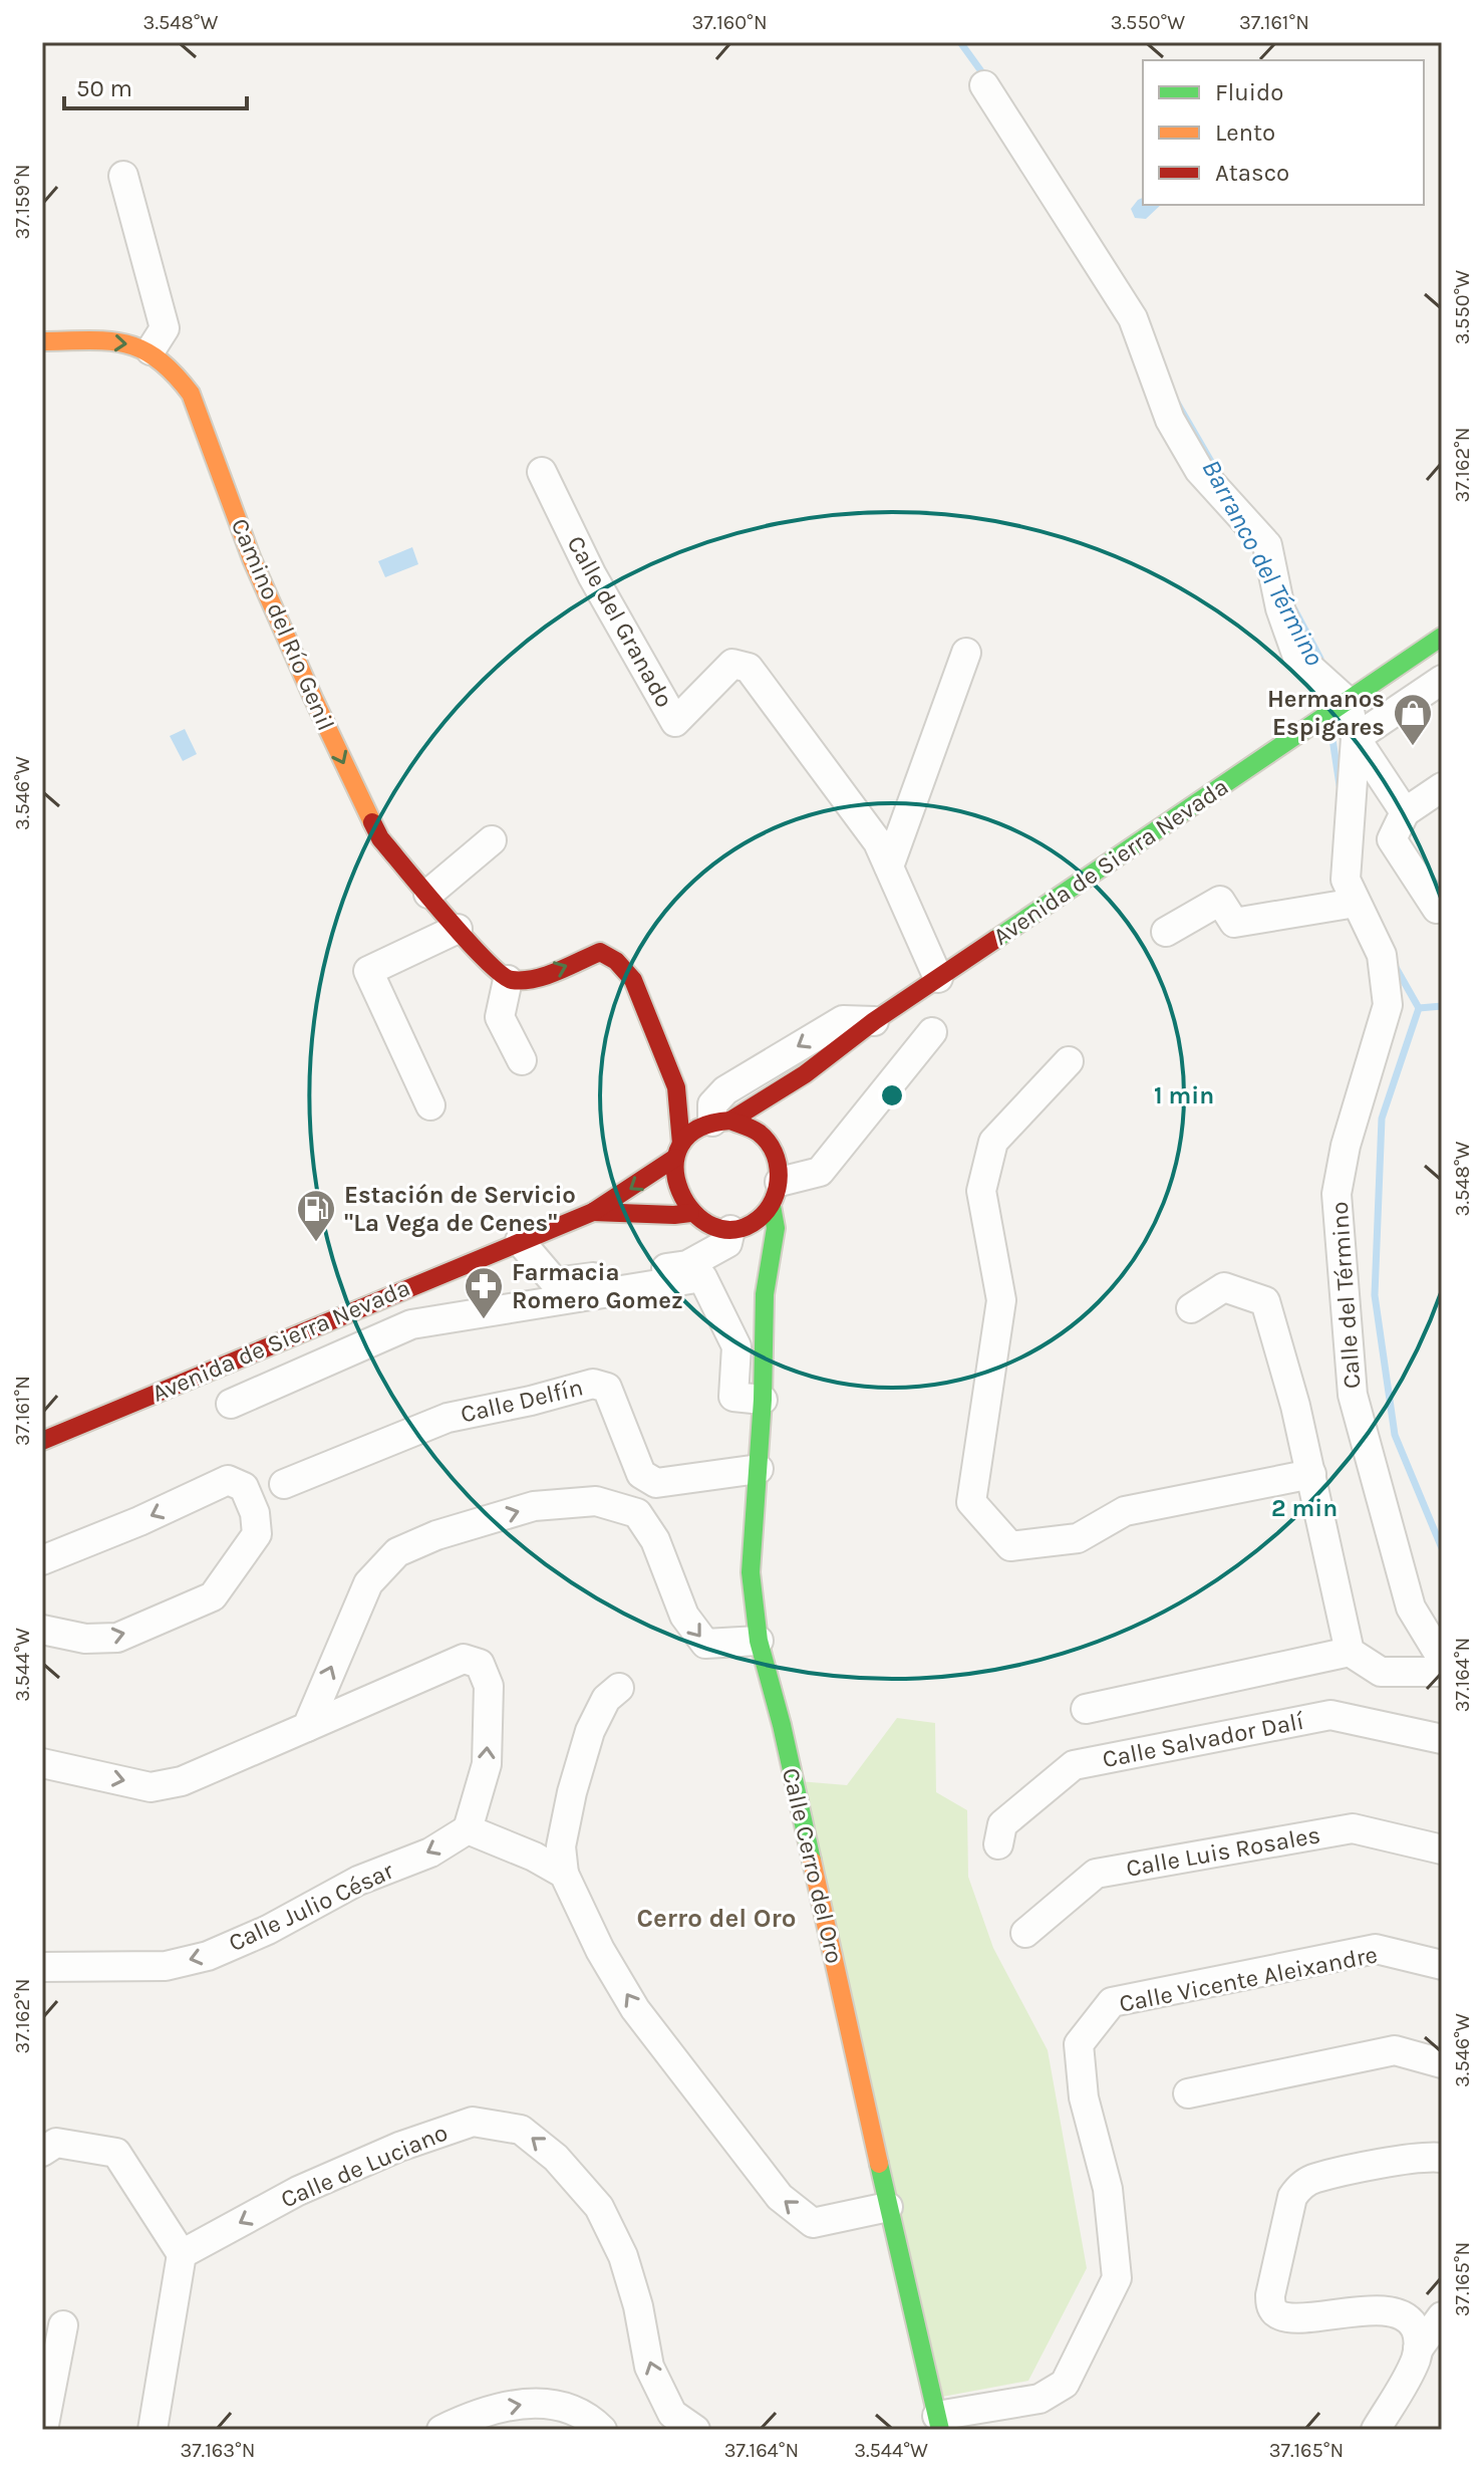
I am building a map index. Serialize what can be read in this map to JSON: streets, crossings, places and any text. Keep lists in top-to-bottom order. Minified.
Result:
{"streets":{"street":["Calle del Granado","Camino del Río Genil","Avenida de Sierra Nevada","Calle del Término","Calle Delfín","Calle Salvador Dalí","Calle Luis Rosales","Calle Cerro del Oro","Calle Julio César","Calle Vicente Aleixandre","Calle de Luciano"]},"crossings":[["Calle del Granado","Avenida de Sierra Nevada"],["Avenida de Sierra Nevada","Calle Cerro del Oro"],["Calle Delfín","Calle Cerro del Oro"],["Calle Cerro del Oro","Calle Vicente Aleixandre"]],"one_way":["Camino del Río Genil"],"districts":["Cerro del Oro"],"water":["Barranco del Término"],"places":{"shop":["Hermanos Espigares"],"fuel station":["Estación de Servicio \"La Vega de Cenes\""],"pharmacy":["Farmacia Romero Gomez"]},"legend":["Fluido","Lento","Atasco"],"scale_bar":"50 m","coordinates":["3.548°W","37.160°N","3.550°W","37.161°N","37.159°N","37.162°N","3.546°W","3.544°W","37.164°N","37.165°N","37.163°N"],"rings":["1 min","2 min"]}
